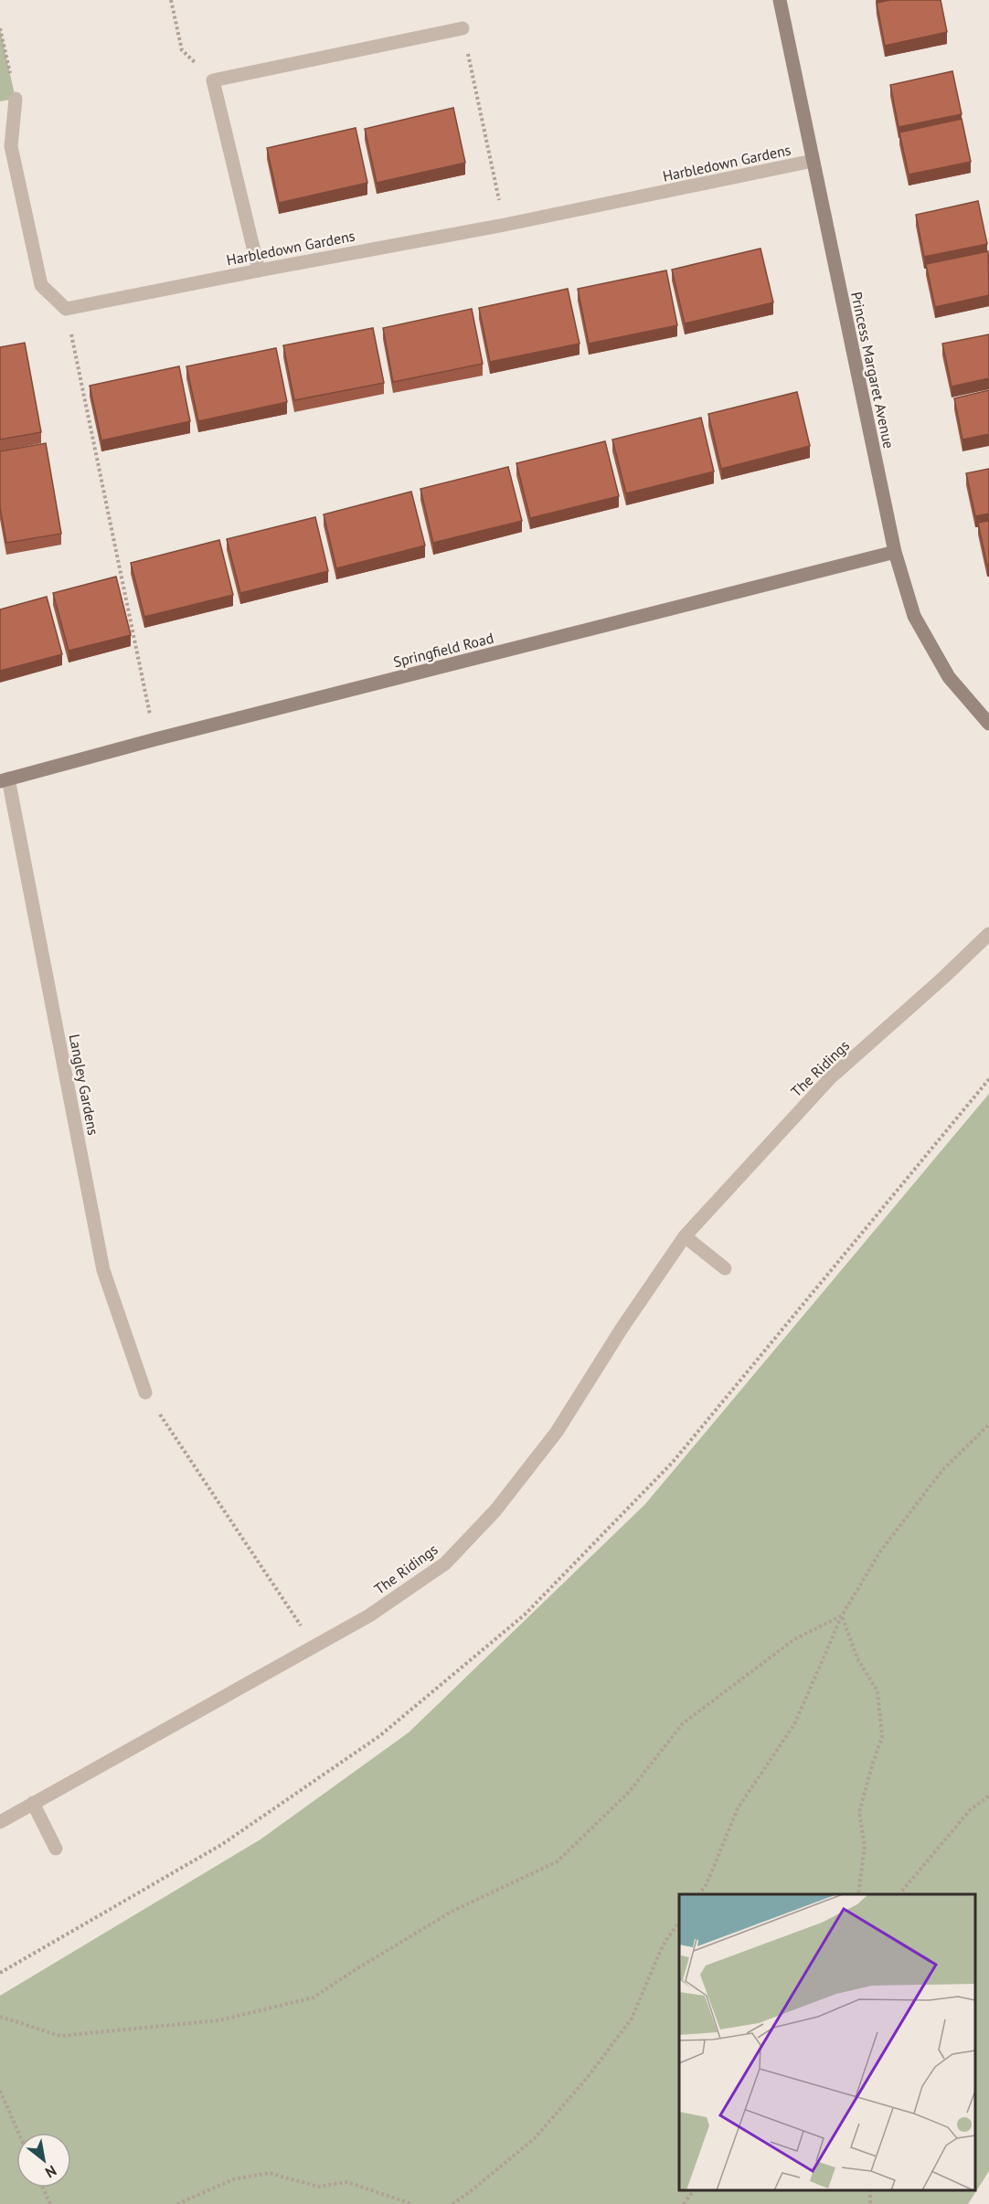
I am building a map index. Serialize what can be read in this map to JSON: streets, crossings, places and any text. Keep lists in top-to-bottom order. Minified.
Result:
{"streets":{"street":["Harbledown Gardens","Princess Margaret Avenue","Springfield Road","The Ridings","Langley Gardens"]},"crossings":[["Harbledown Gardens","Princess Margaret Avenue"],["Princess Margaret Avenue","Springfield Road"],["Springfield Road","Langley Gardens"]],"north":"bottom right"}
